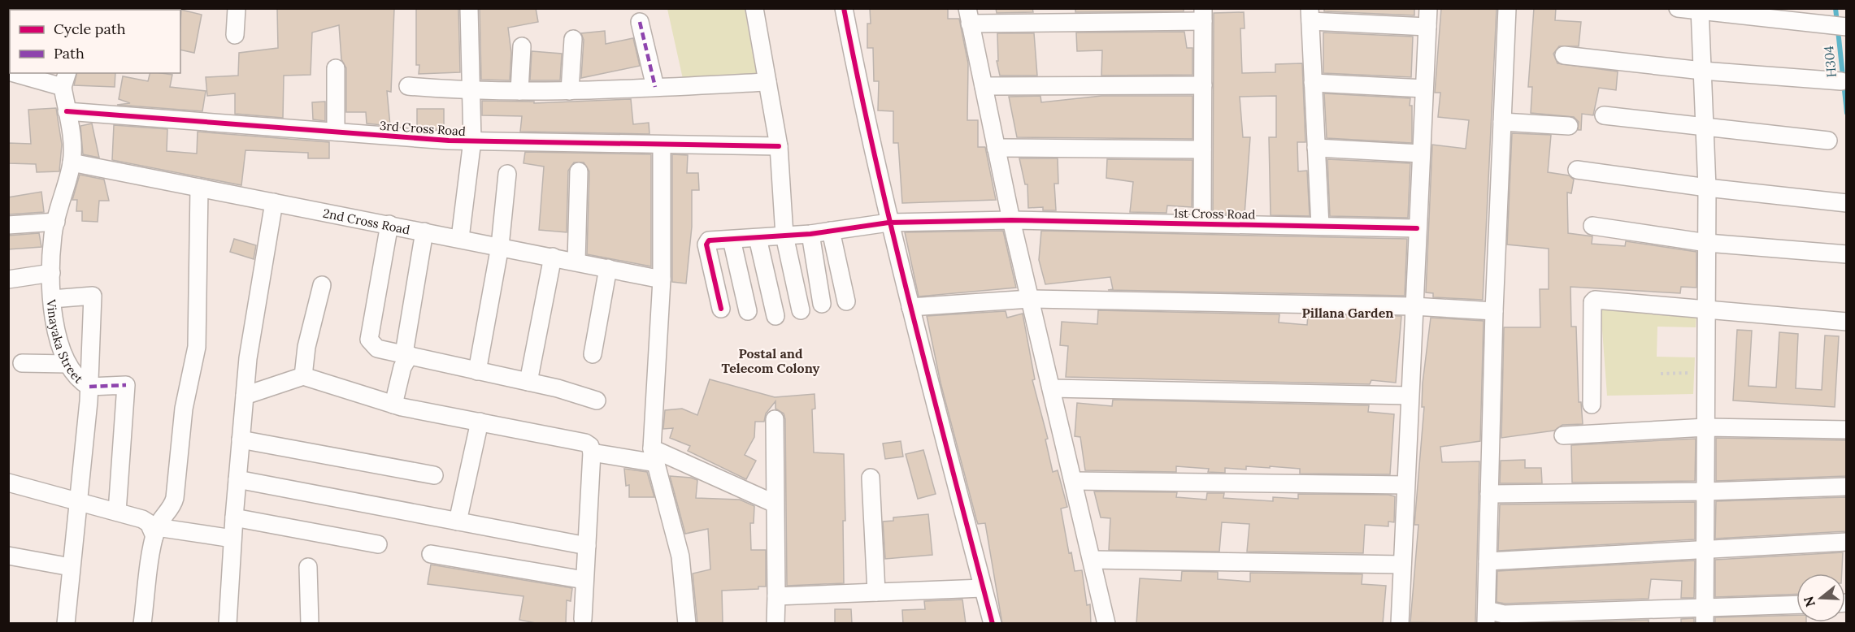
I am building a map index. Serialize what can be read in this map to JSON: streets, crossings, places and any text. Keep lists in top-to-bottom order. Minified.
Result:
{"streets":{"street":["3rd Cross Road","1st Cross Road","2nd Cross Road","Vinayaka Street"]},"crossings":[["3rd Cross Road","Vinayaka Street"],["2nd Cross Road","Vinayaka Street"]],"districts":["Pillana Garden","Postal and Telecom Colony"],"water":["H304"],"legend":["Cycle path","Path"],"north":"left"}
